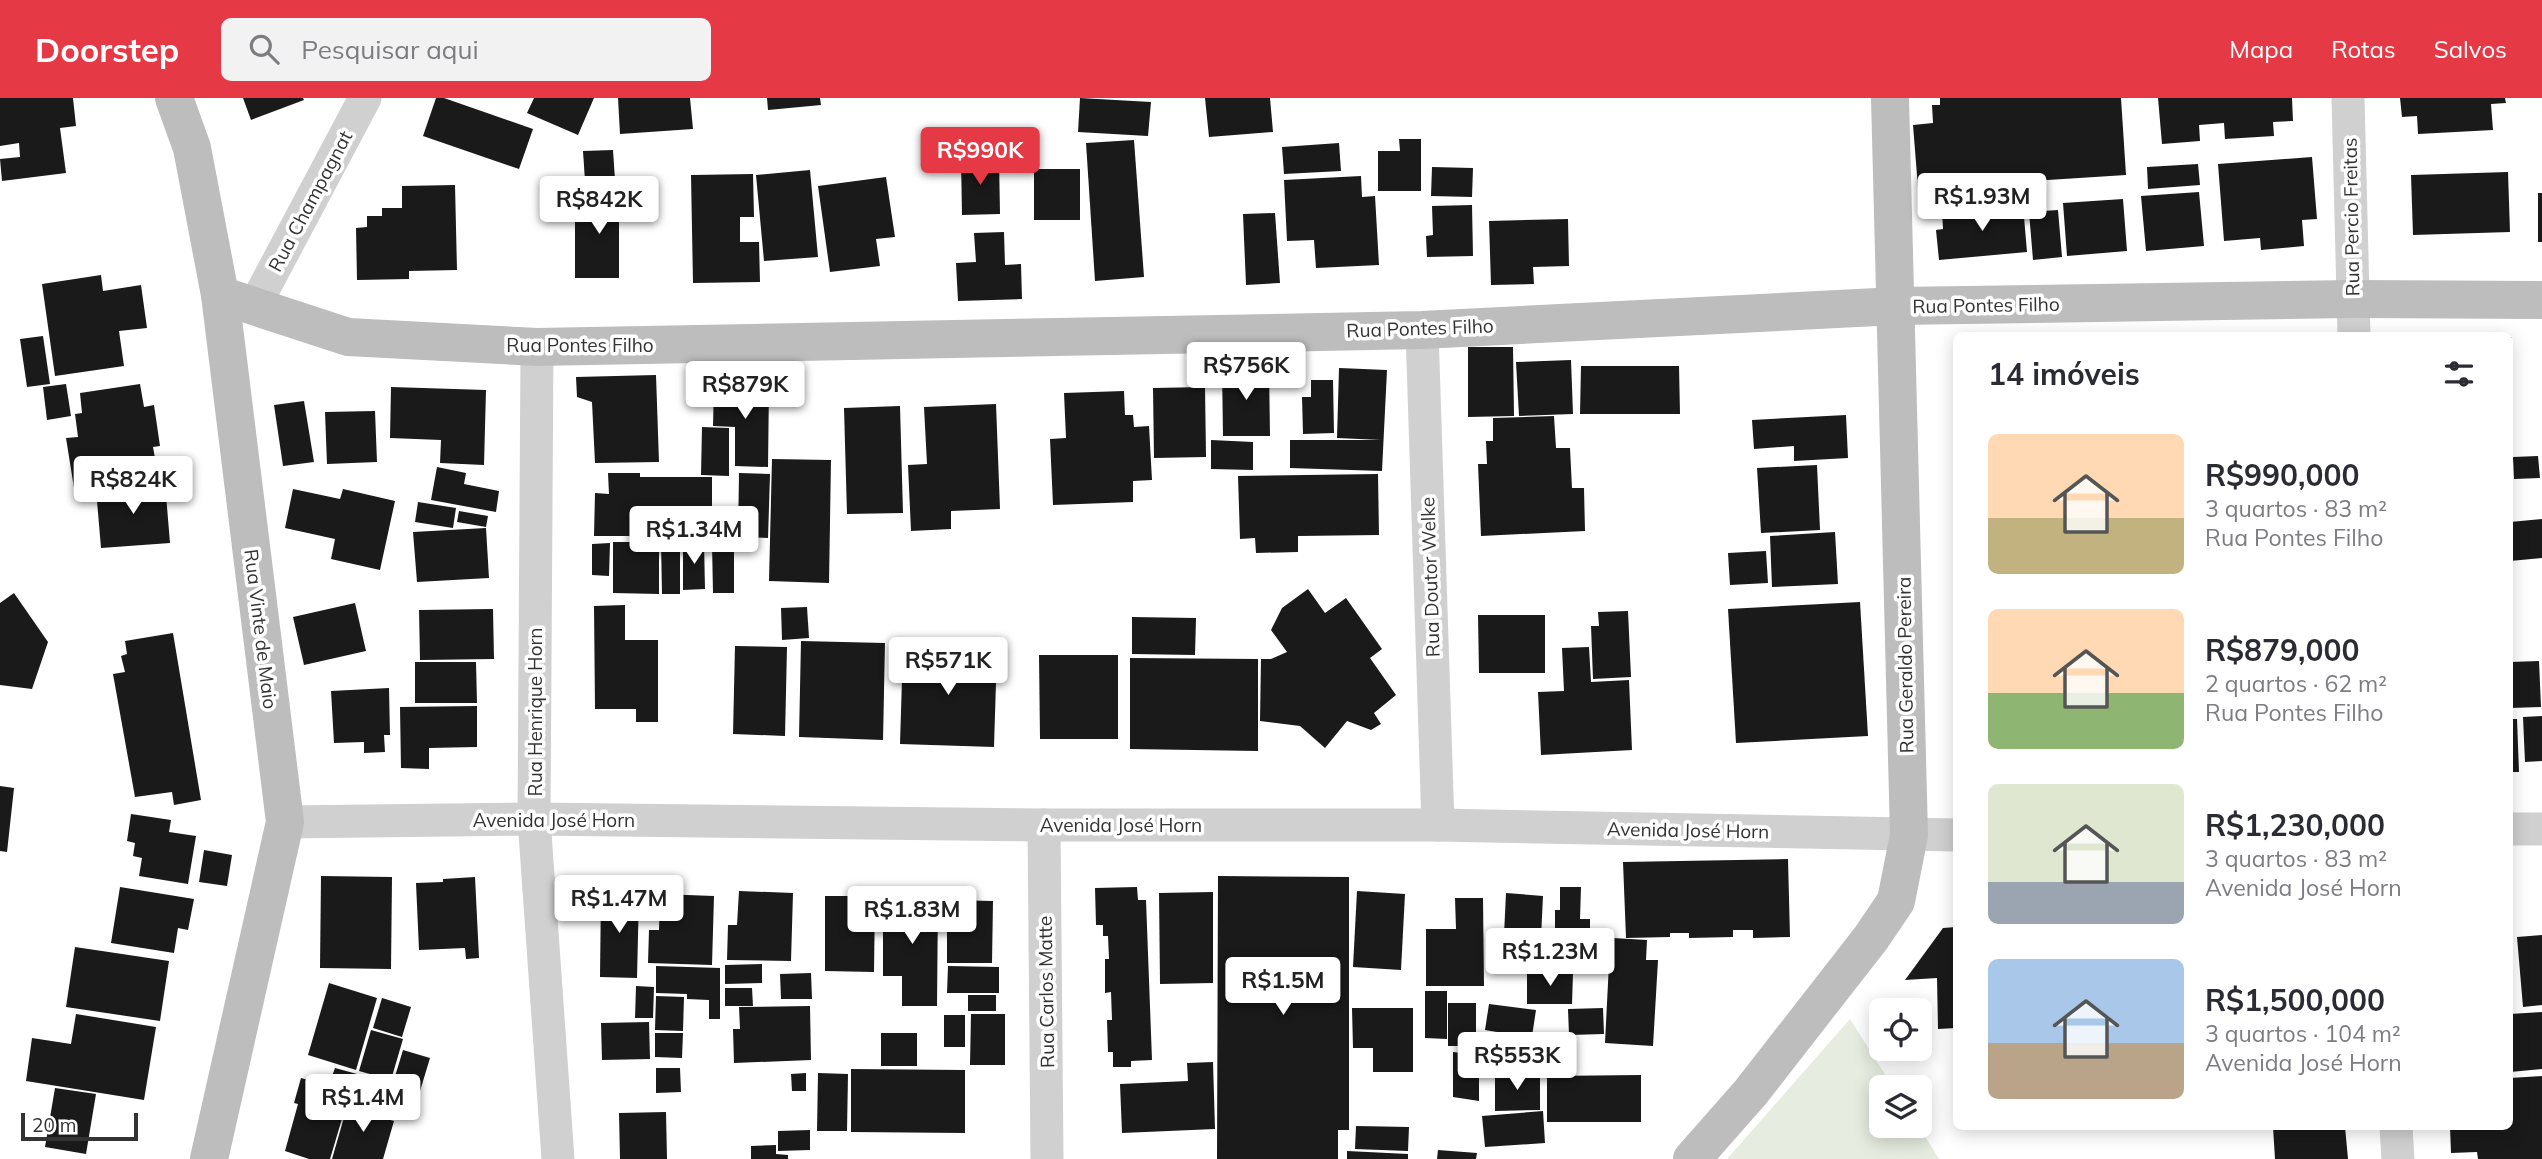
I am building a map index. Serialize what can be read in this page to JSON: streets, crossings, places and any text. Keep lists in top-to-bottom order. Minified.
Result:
{"streets":{"street":["Rua Champagnat","Rua Percio Freitas","Rua Pontes Filho","Rua Doutor Welke","Rua Vinte de Maio","Rua Geraldo Pereira","Rua Henrique Horn","Avenida José Horn","Rua Carlos Matte"]},"crossings":[["Rua Champagnat","Rua Pontes Filho"],["Rua Champagnat","Rua Vinte de Maio"],["Rua Percio Freitas","Rua Pontes Filho"],["Rua Pontes Filho","Rua Doutor Welke"],["Rua Pontes Filho","Rua Vinte de Maio"],["Rua Pontes Filho","Rua Geraldo Pereira"],["Rua Pontes Filho","Rua Henrique Horn"],["Rua Doutor Welke","Avenida José Horn"],["Rua Vinte de Maio","Avenida José Horn"],["Rua Geraldo Pereira","Avenida José Horn"],["Rua Henrique Horn","Avenida José Horn"],["Avenida José Horn","Rua Carlos Matte"]],"scale_bar":"20 m","page":{"header":"Doorstep","search":"Pesquisar aqui","nav":["Mapa","Rotas","Salvos"],"price":["R$990K","R$1.93M","R$842K","R$756K","R$879K","R$824K","R$1.34M","R$571K","R$1.47M","R$1.83M","R$1.23M","R$1.5M","R$553K","R$1.4M"],"heading":"14 imóveis","list":[{"name":"R$990,000","note":"3 quartos · 83 m² · Rua Pontes Filho"},{"name":"R$879,000","note":"2 quartos · 62 m² · Rua Pontes Filho"},{"name":"R$1,230,000","note":"3 quartos · 83 m² · Avenida José Horn"},{"name":"R$1,500,000","note":"3 quartos · 104 m² · Avenida José Horn"}],"scale":"20 m"}}
